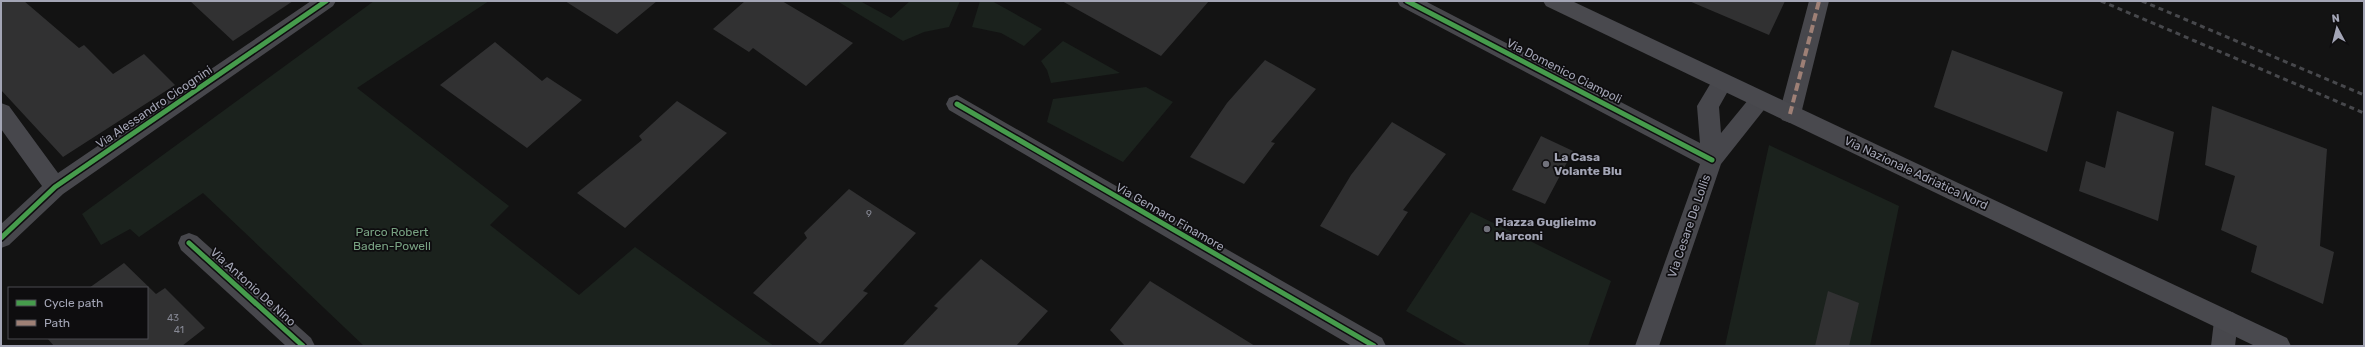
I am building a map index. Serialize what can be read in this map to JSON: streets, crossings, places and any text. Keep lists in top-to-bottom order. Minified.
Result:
{"streets":{"main road":["Via Nazionale Adriatica Nord"],"street":["Via Domenico Ciampoli","Via Alessandro Cicognini","Via Gennaro Finamore","Via Cesare De Lollis","Via Antonio De Nino"]},"crossings":[["Via Domenico Ciampoli","Via Cesare De Lollis"],["Via Nazionale Adriatica Nord","Via Cesare De Lollis"]],"parks":["Parco Robert Baden-Powell"],"places":["La Casa Volante Blu","Piazza Guglielmo Marconi"],"house_numbers":["9","43","41"],"legend":["Cycle path","Path"],"north":"top"}
